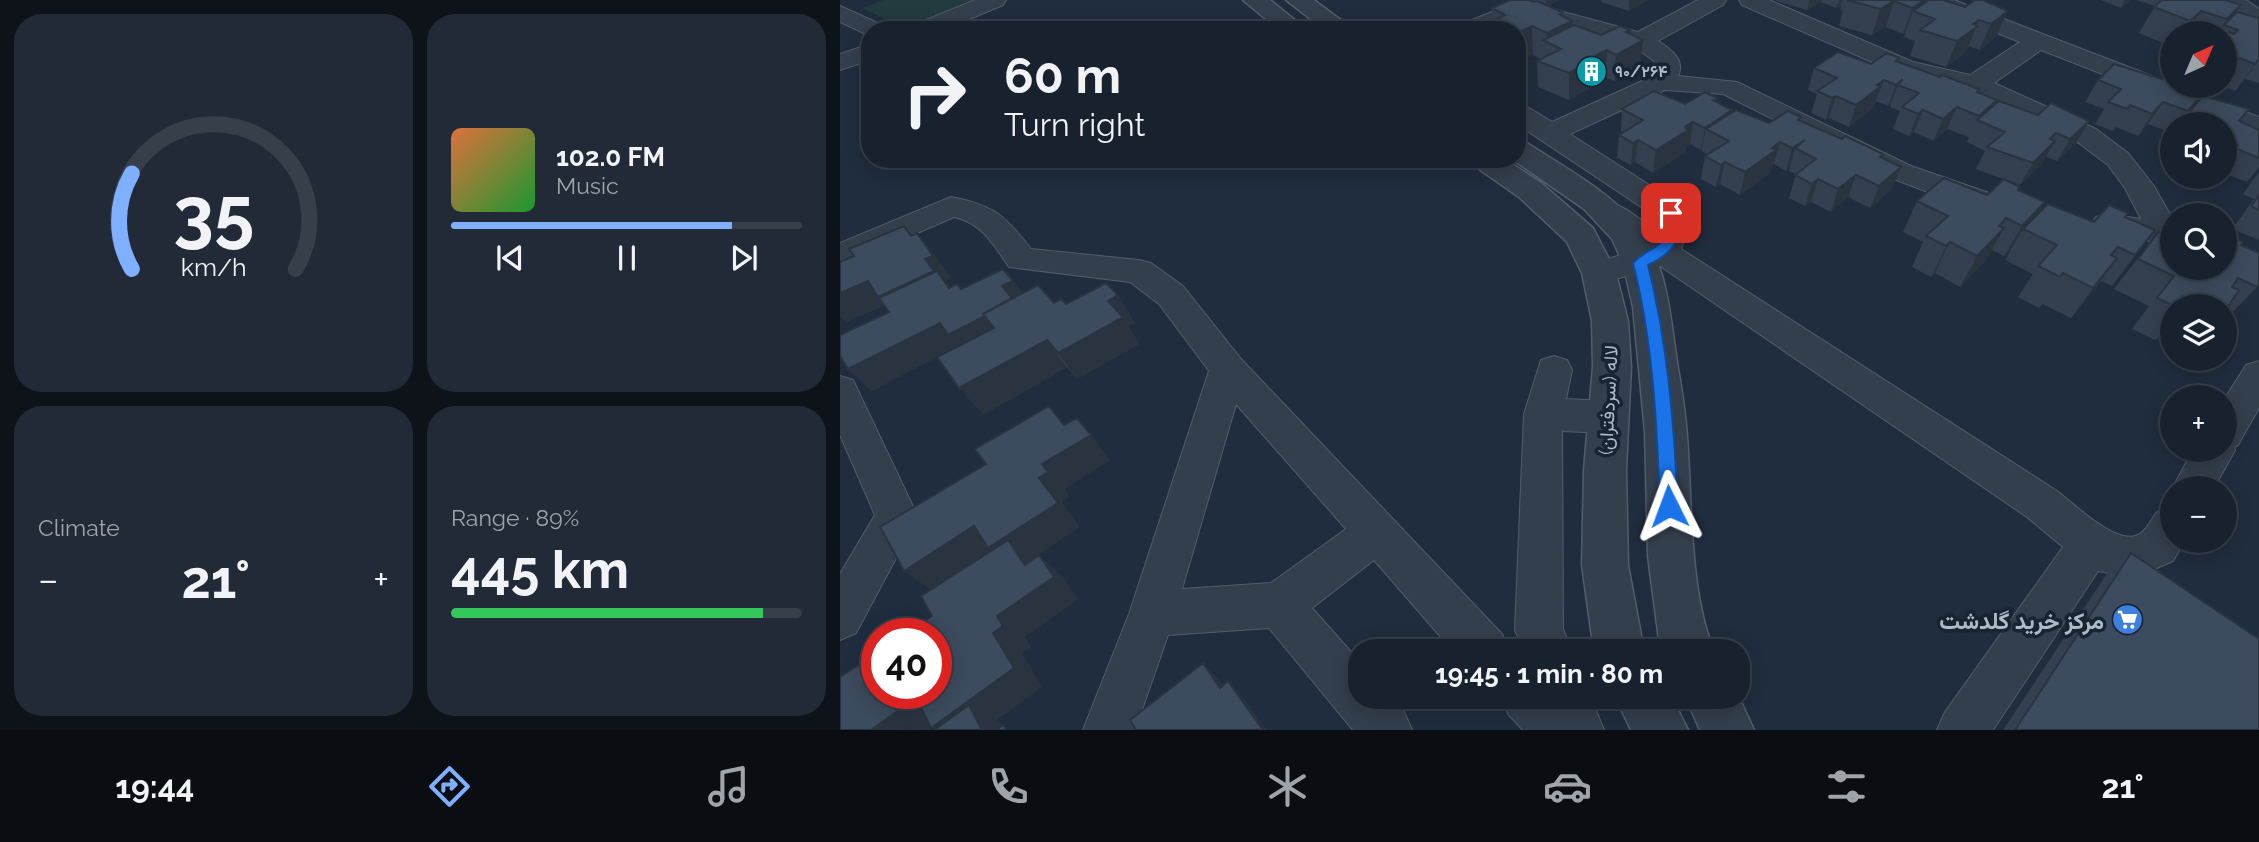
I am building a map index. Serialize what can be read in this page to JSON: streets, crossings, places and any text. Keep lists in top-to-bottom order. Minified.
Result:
{"streets":{"street":["لاله (سردفتران)"]},"places":{"building":["۹۰/۲۶۴"],"supermarket":["مرکز خرید گلدشت"]},"north":"top right","page":{"map_buttons":["+","−"],"turn":["60 m","Turn right"],"song":["102.0 FM","Music"],"tile":["Climate",["Range · 89%","445 km"]],"heat":["−","21°","+"],"limit":"40","trip":"19:45 · 1 min · 80 m","tabs":["19:44","21°"],"gauge":["35","km/h"]}}
